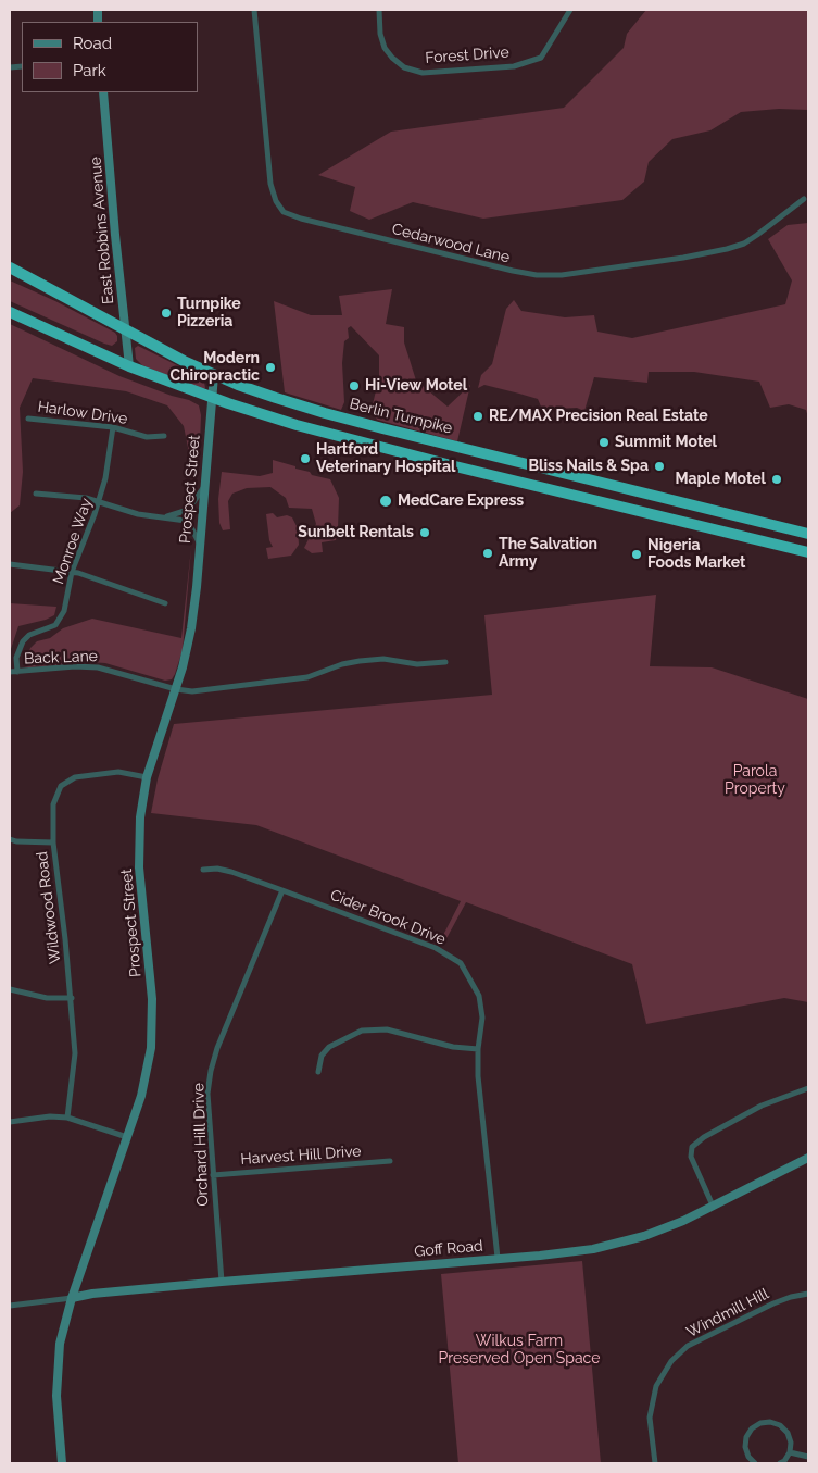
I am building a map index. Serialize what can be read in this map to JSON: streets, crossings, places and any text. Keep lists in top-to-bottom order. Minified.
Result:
{"streets":{"highway":["Berlin Turnpike"],"main road":["East Robbins Avenue","Prospect Street","Goff Road"],"street":["Forest Drive","Cedarwood Lane","Harlow Drive","Monroe Way","Back Lane","Wildwood Road","Cider Brook Drive","Orchard Hill Drive","Harvest Hill Drive","Windmill Hill"]},"crossings":[["East Robbins Avenue","Berlin Turnpike"],["Harlow Drive","Monroe Way"],["Berlin Turnpike","Prospect Street"],["Prospect Street","Back Lane"],["Prospect Street","Wildwood Road"],["Prospect Street","Goff Road"],["Monroe Way","Back Lane"],["Cider Brook Drive","Orchard Hill Drive"],["Cider Brook Drive","Goff Road"],["Orchard Hill Drive","Harvest Hill Drive"],["Orchard Hill Drive","Goff Road"]],"parks":["Parola Property","Wilkus Farm Preserved Open Space"],"places":["Turnpike Pizzeria","Modern Chiropractic","Hi-View Motel","RE/MAX Precision Real Estate","Summit Motel","Hartford Veterinary Hospital","Bliss Nails & Spa","Maple Motel","MedCare Express","Sunbelt Rentals","The Salvation Army","Nigeria Foods Market"],"legend":["Road","Park"]}
